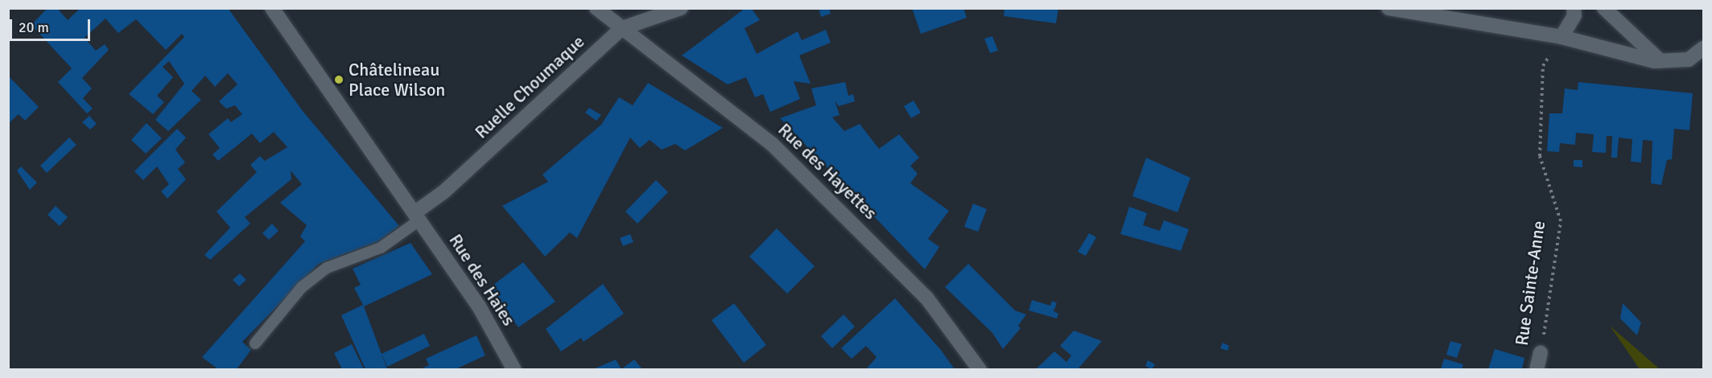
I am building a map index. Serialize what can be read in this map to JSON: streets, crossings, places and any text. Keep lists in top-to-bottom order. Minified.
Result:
{"streets":{"street":["Ruelle Choumaque","Rue des Hayettes","Rue des Haies","Rue Sainte-Anne"]},"crossings":[["Ruelle Choumaque","Rue des Hayettes"],["Ruelle Choumaque","Rue des Haies"]],"places":["Châtelineau Place Wilson"],"scale_bar":"20 m"}
